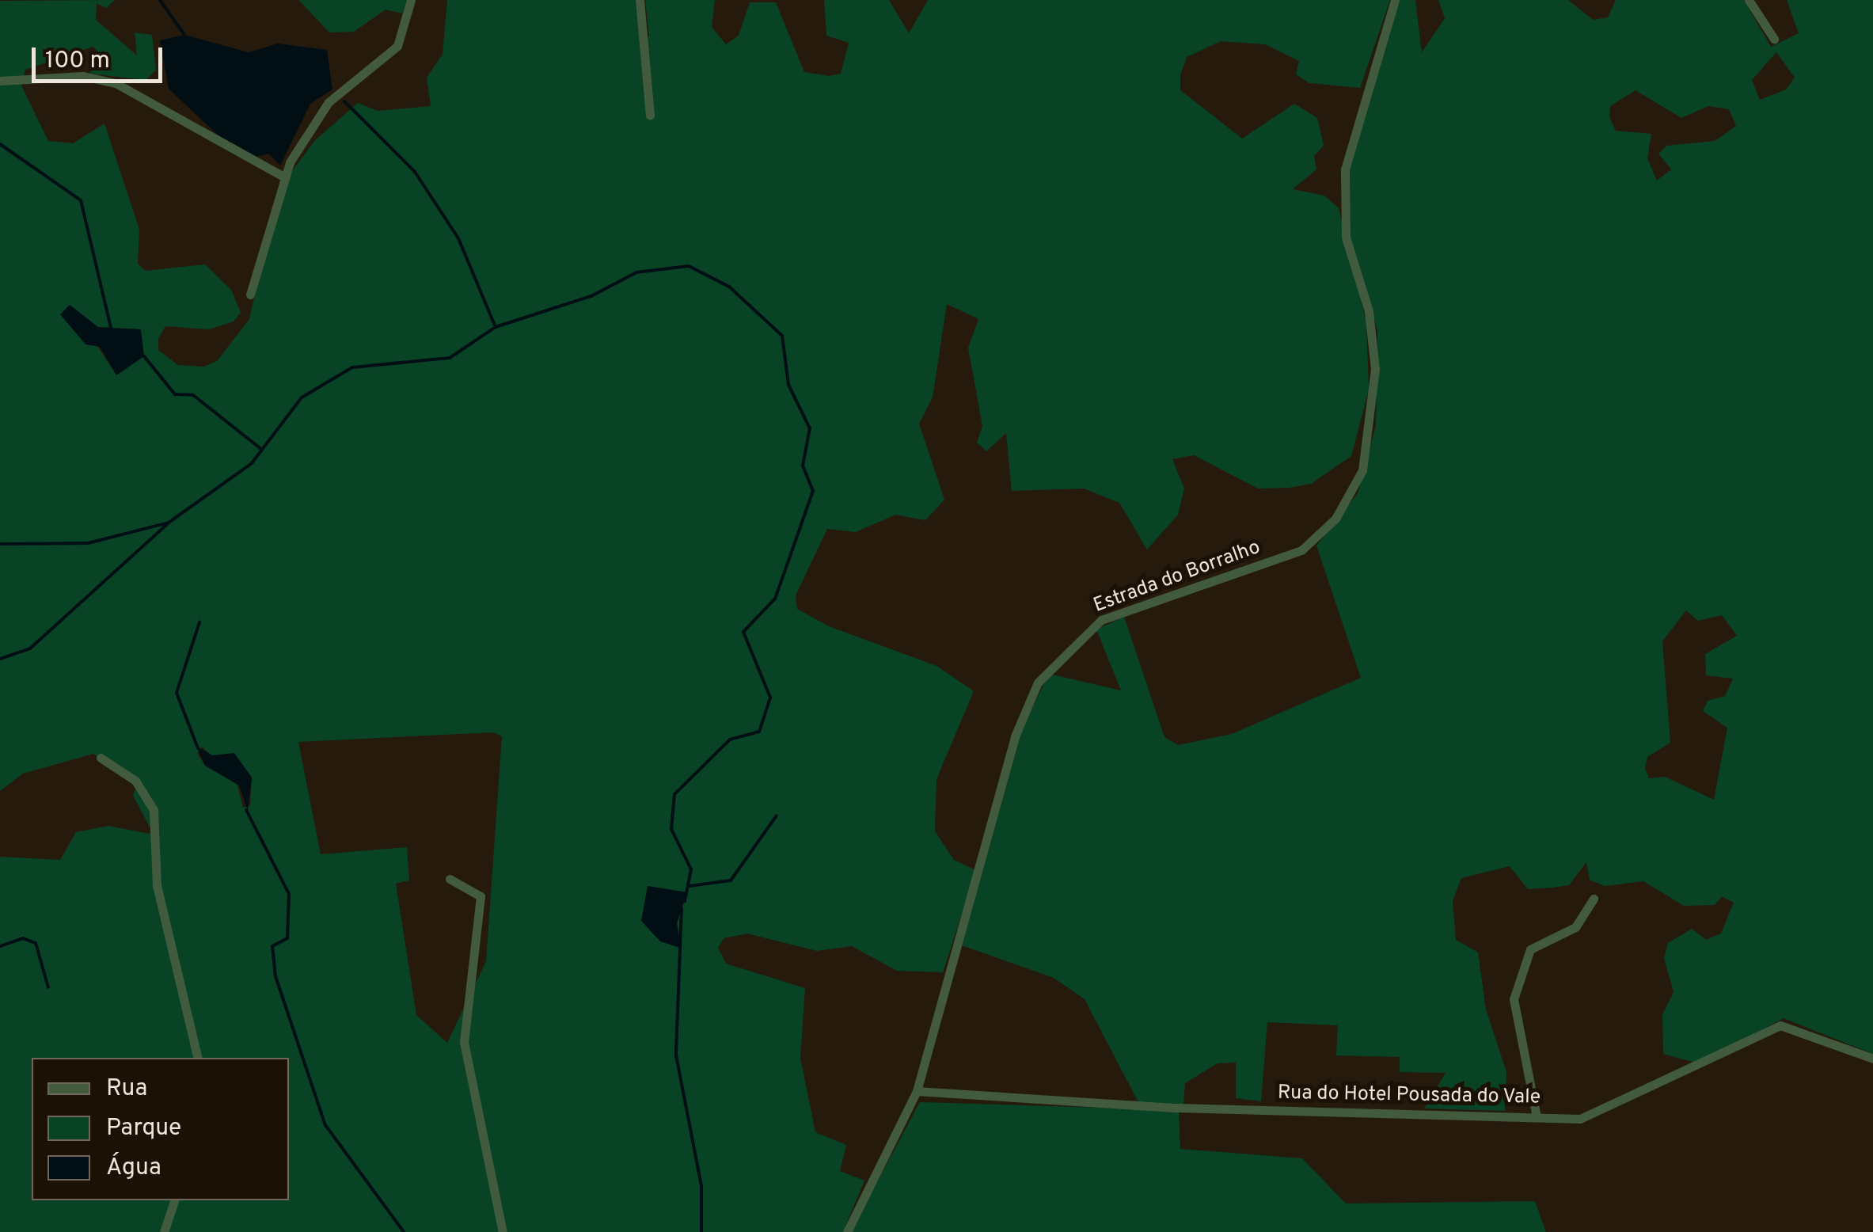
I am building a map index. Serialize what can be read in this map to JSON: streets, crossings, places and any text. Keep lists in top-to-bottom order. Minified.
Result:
{"streets":{"street":["Estrada do Borralho","Rua do Hotel Pousada do Vale"]},"crossings":[["Estrada do Borralho","Rua do Hotel Pousada do Vale"]],"legend":["Rua","Parque","Água"],"scale_bar":"100 m"}
